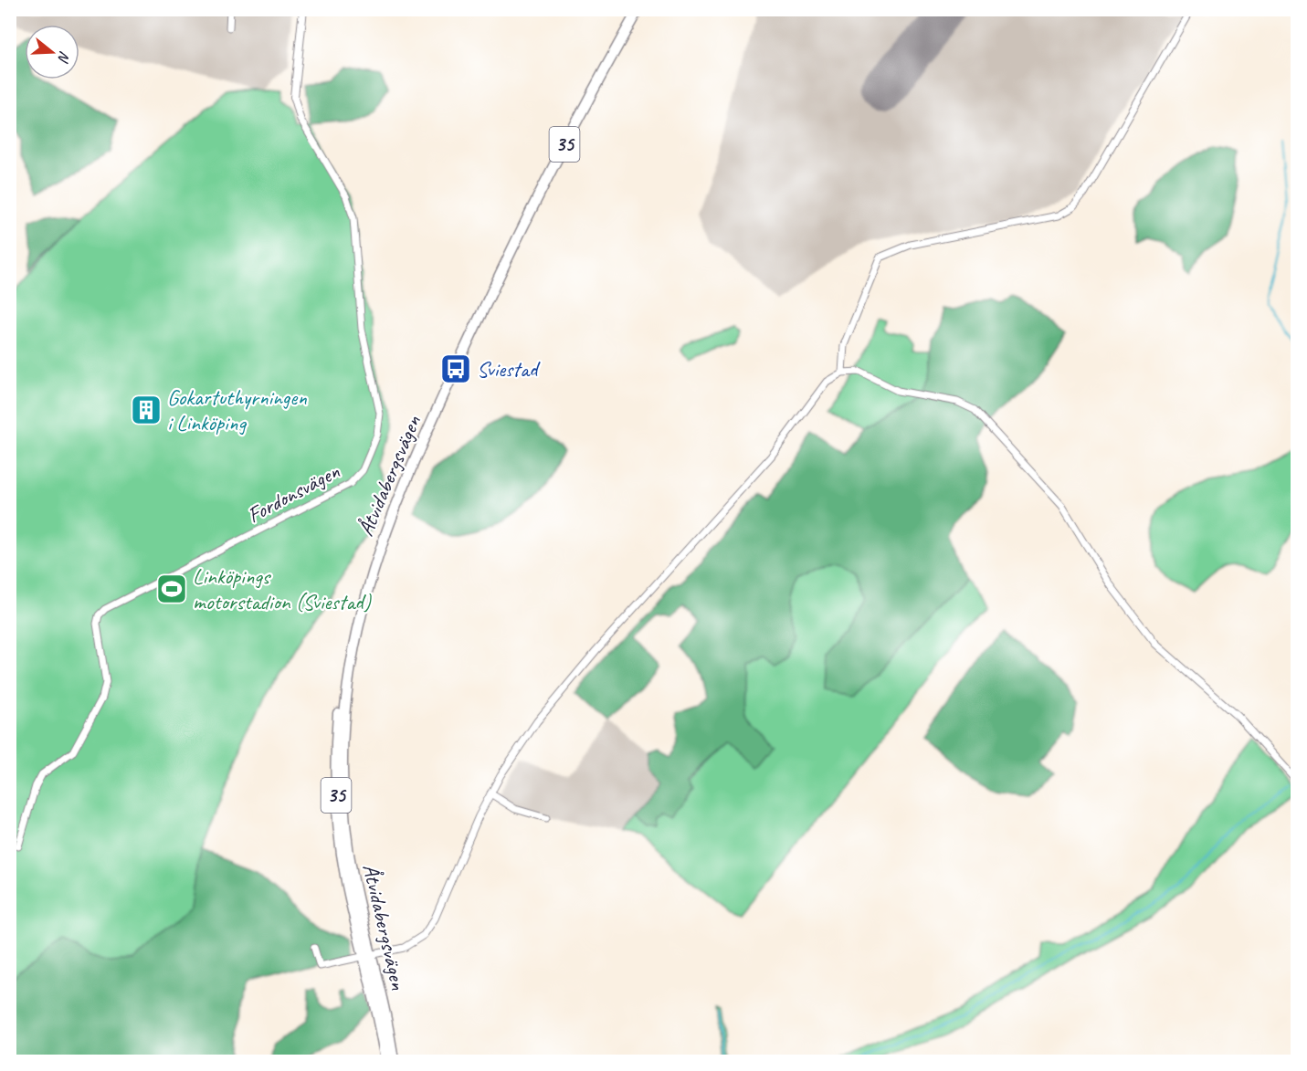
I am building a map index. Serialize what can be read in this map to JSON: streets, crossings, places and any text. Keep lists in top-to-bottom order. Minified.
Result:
{"streets":{"main road":["35","Åtvidabergsvägen"],"street":["Fordonsvägen"]},"places":{"bus stop":["Sviestad"],"building":["Gokartuthyrningen i Linköping"],"sports":["Linköpings motorstadion (Sviestad)"]},"north":"right"}
